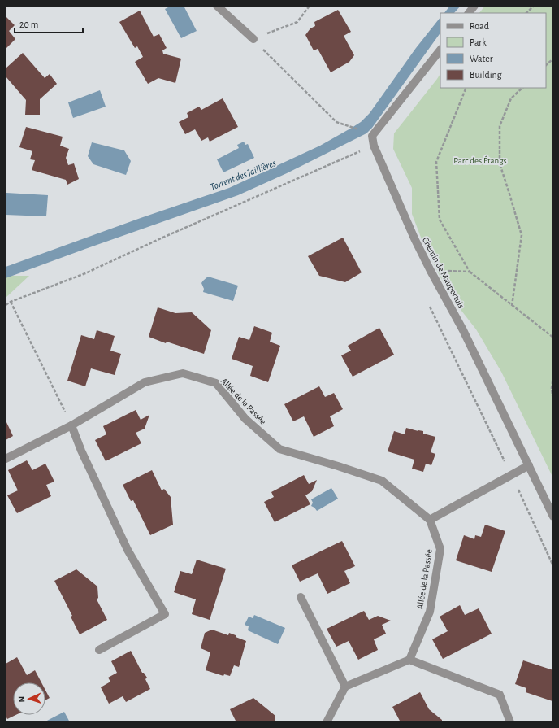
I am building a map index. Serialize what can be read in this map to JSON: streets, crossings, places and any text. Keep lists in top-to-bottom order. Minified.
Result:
{"streets":{"street":["Chemin de Maupertuis","Allée de la Passée"]},"water":["Torrent des Jaillières"],"parks":["Parc des Étangs"],"legend":["Road","Park","Water","Building"],"scale_bar":"20 m","north":"left"}
